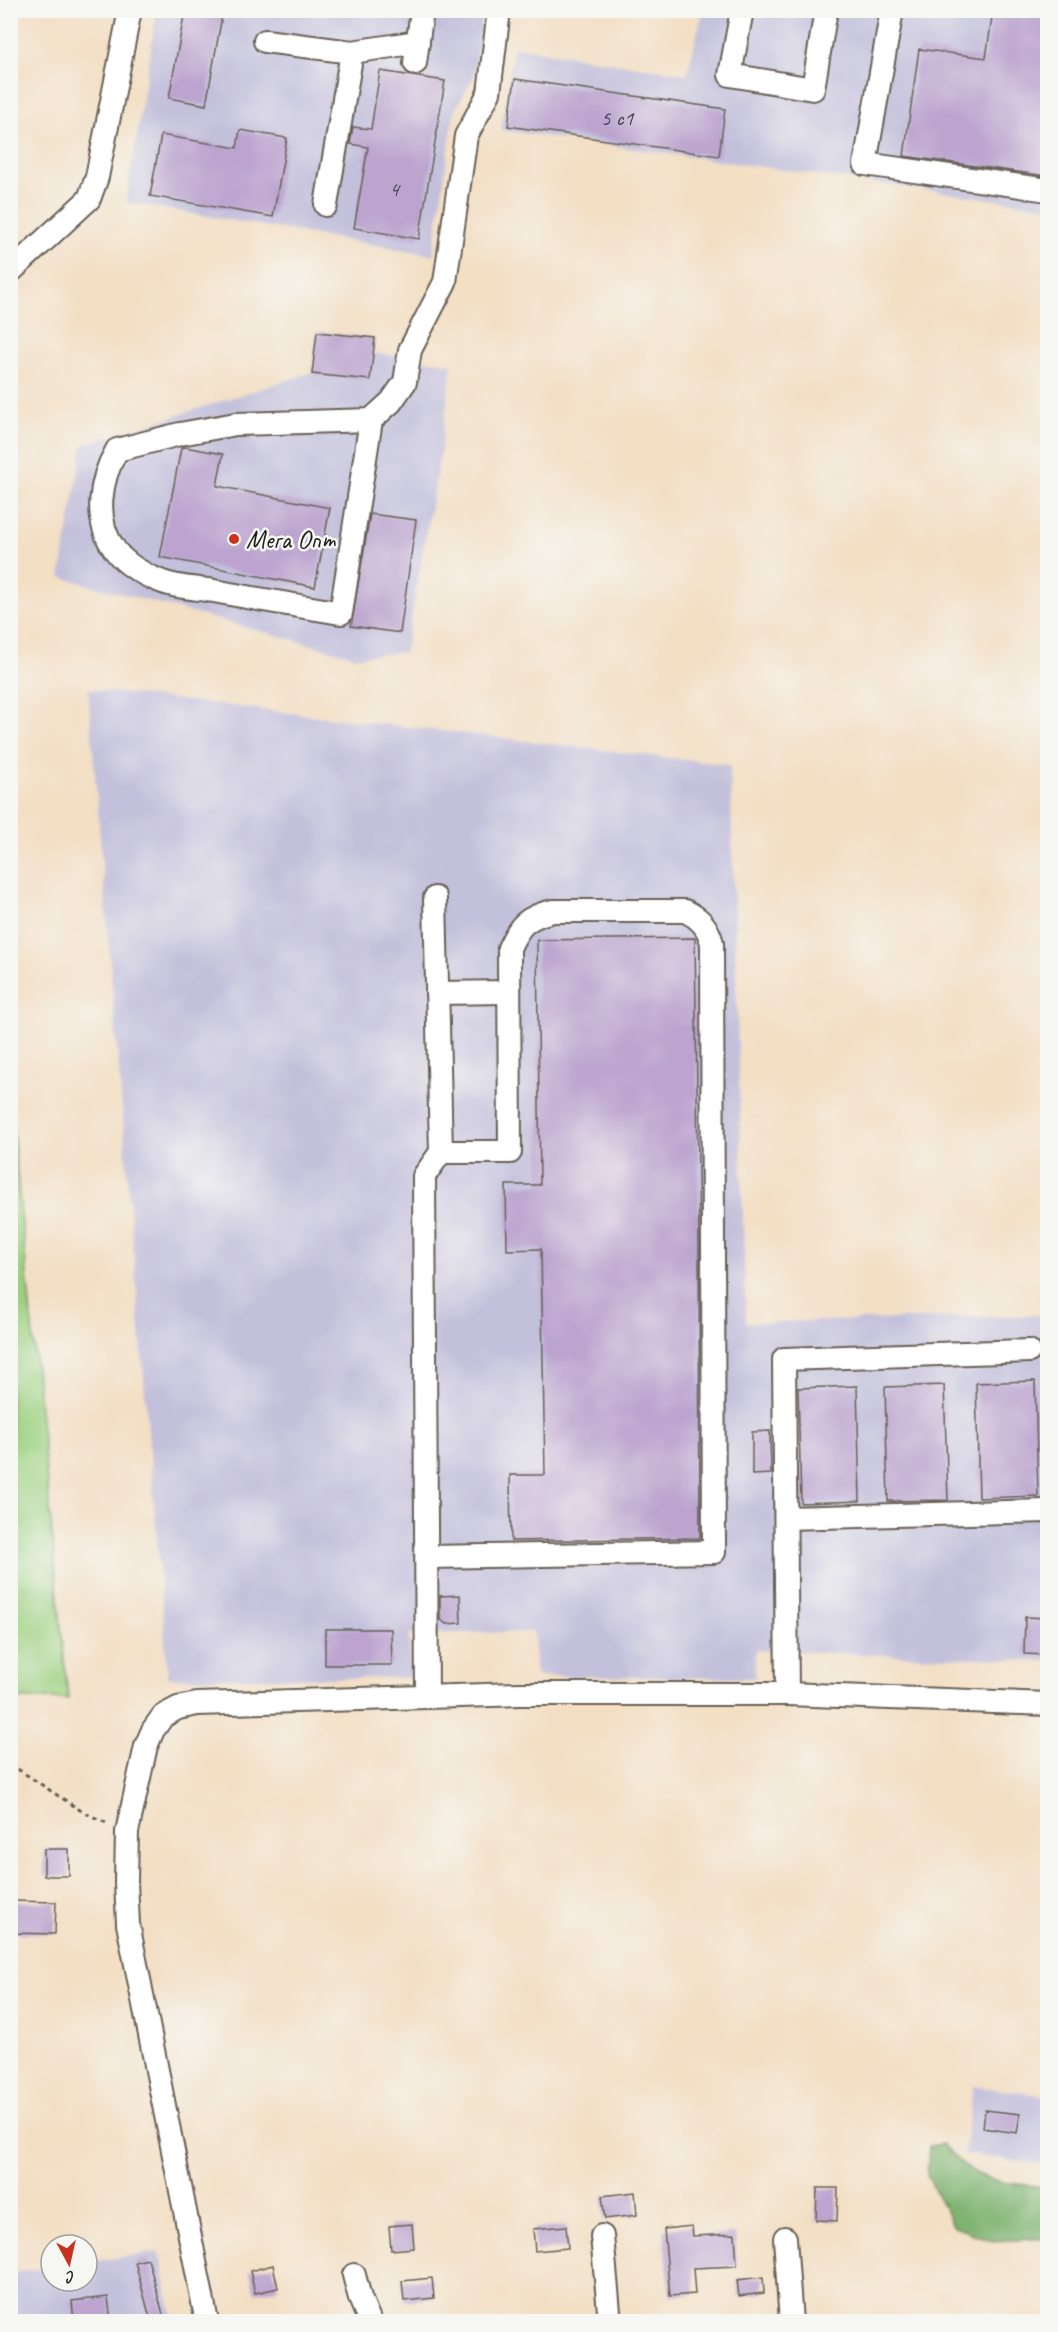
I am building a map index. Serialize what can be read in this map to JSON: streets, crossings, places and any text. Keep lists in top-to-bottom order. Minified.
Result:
{"places":["Мега Опт"],"house_numbers":["5 с1","4"],"north":"bottom"}
